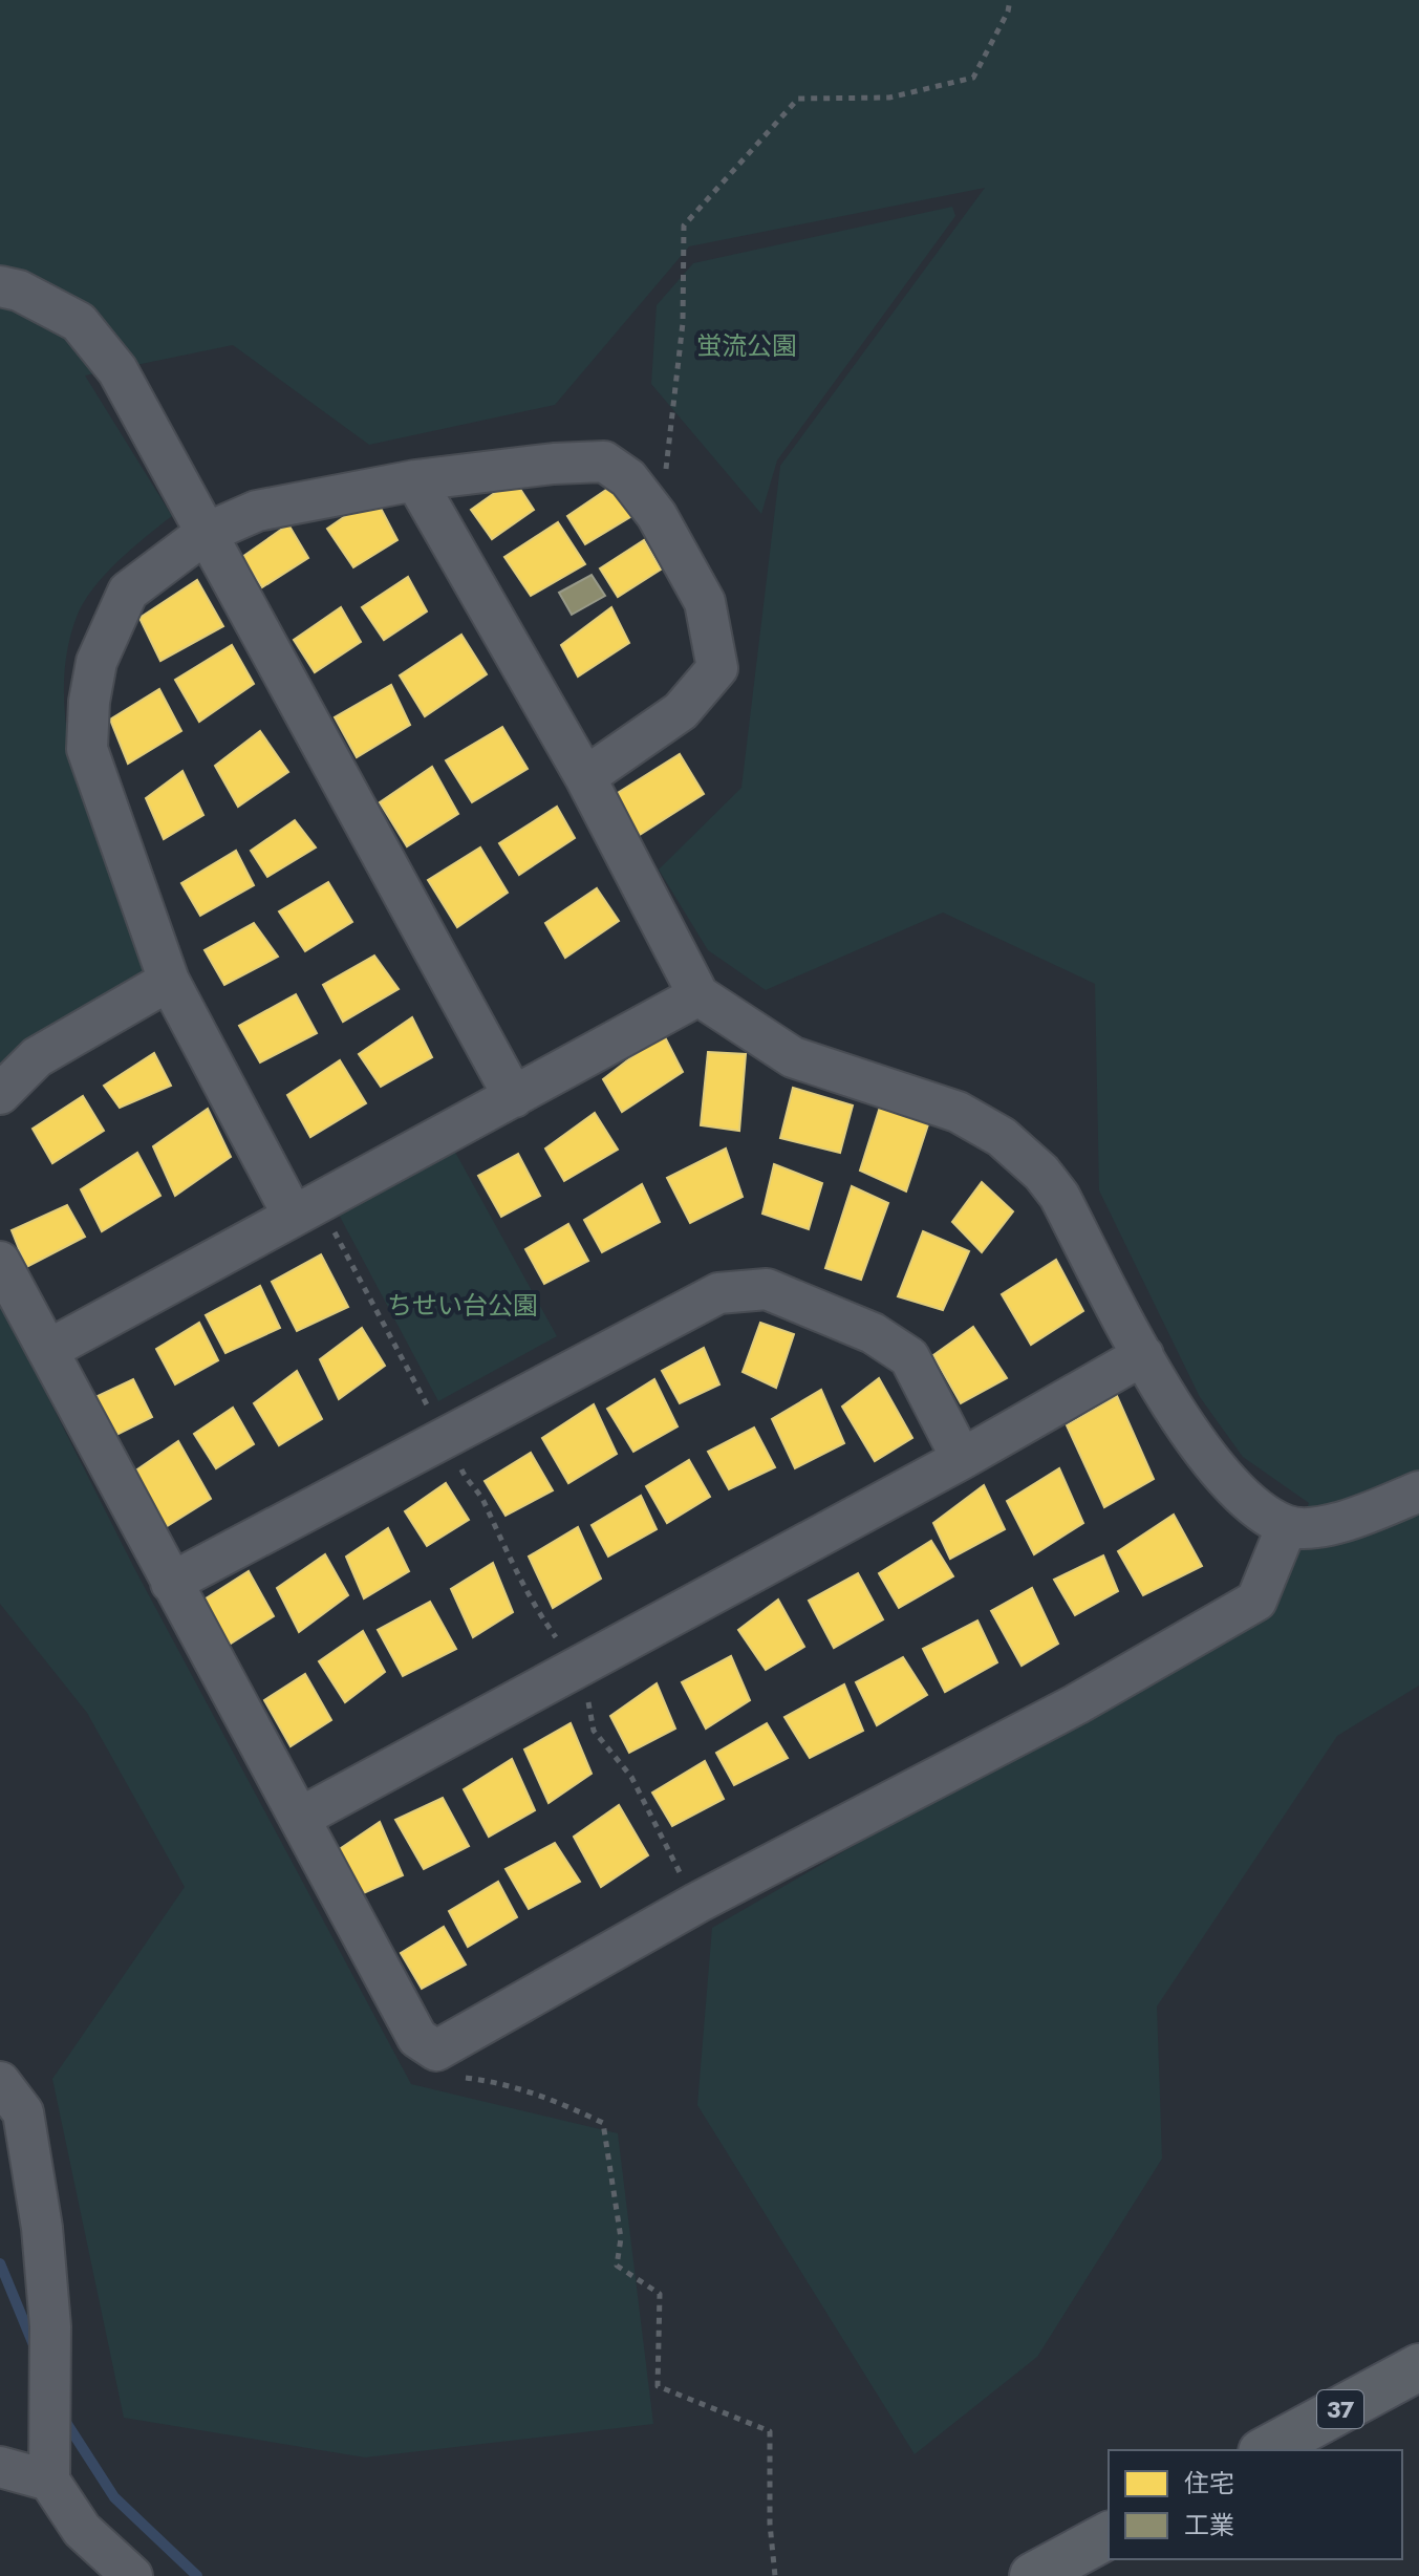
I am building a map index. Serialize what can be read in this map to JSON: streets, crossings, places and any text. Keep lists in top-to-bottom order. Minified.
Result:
{"streets":{"main road":["37"]},"parks":["蛍流公園","ちせい台公園"],"legend":["住宅","工業"]}
